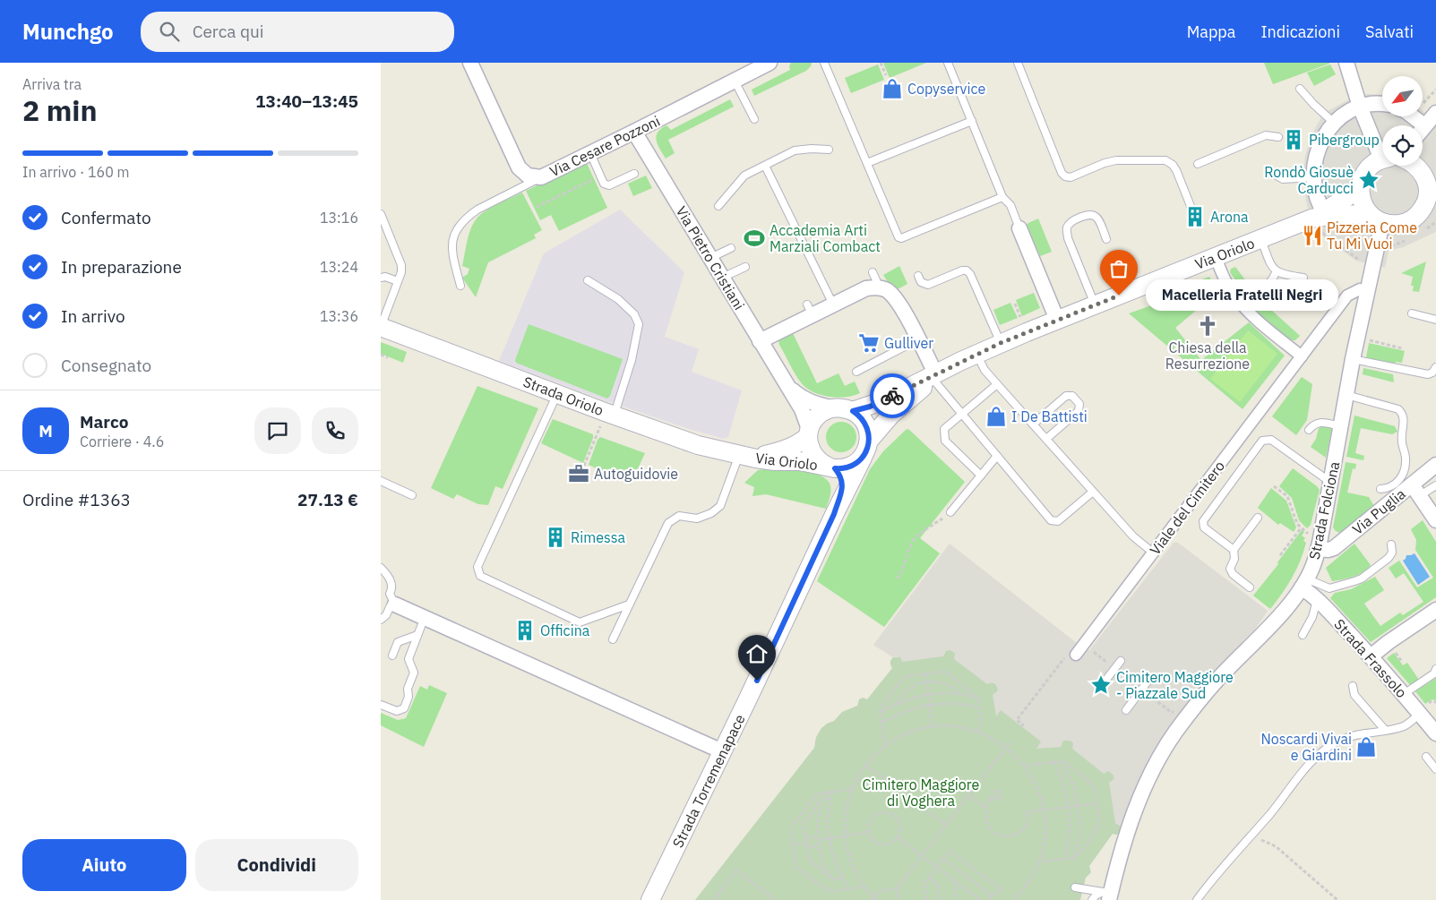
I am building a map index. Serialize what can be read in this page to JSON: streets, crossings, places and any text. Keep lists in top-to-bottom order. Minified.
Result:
{"streets":{"street":["Via Cesare Pozzoni","Via Oriolo","Via Pietro Cristiani","Strada Oriolo","Viale del Cimitero","Strada Folciona","Via Puglia","Strada Frassolo","Strada Torremenapace"]},"crossings":[["Via Cesare Pozzoni","Via Pietro Cristiani"],["Via Oriolo","Via Pietro Cristiani"],["Via Oriolo","Strada Oriolo"],["Via Oriolo","Strada Folciona"],["Via Oriolo","Strada Torremenapace"],["Via Pietro Cristiani","Strada Torremenapace"],["Viale del Cimitero","Strada Folciona"],["Strada Folciona","Via Puglia"],["Strada Folciona","Strada Frassolo"]],"parks":["Cimitero Maggiore di Voghera"],"places":{"shop":["Copyservice","I De Battisti","Noscardi Vivai e Giardini"],"building":["Pibergroup","Arona","Rimessa","Officina"],"place":["Rondò Giosuè Carducci","Cimitero Maggiore - Piazzale Sud"],"restaurant":["Pizzeria Come Tu Mi Vuoi"],"sports":["Accademia Arti Marziali Combact"],"other":["Macelleria Fratelli Negri"],"church":["Chiesa della Resurrezione"],"supermarket":["Gulliver"],"office":["Autoguidovie"]},"north":"bottom left","page":{"header":"Munchgo","search":"Cerca qui","nav":["Mappa","Indicazioni","Salvati"],"heading":["2 min","Arriva tra","13:40–13:45"],"panel":["Marco","Corriere · 4.6","Ordine #1363","27.13 €"],"bar":"In arrivo · 160 m","list":[["Confermato","13:16"],["In preparazione","13:24"],["In arrivo","13:36"],"Consegnato"],"bubble":"Macelleria Fratelli Negri","round":"M","buttons":["Aiuto","Condividi"]}}
